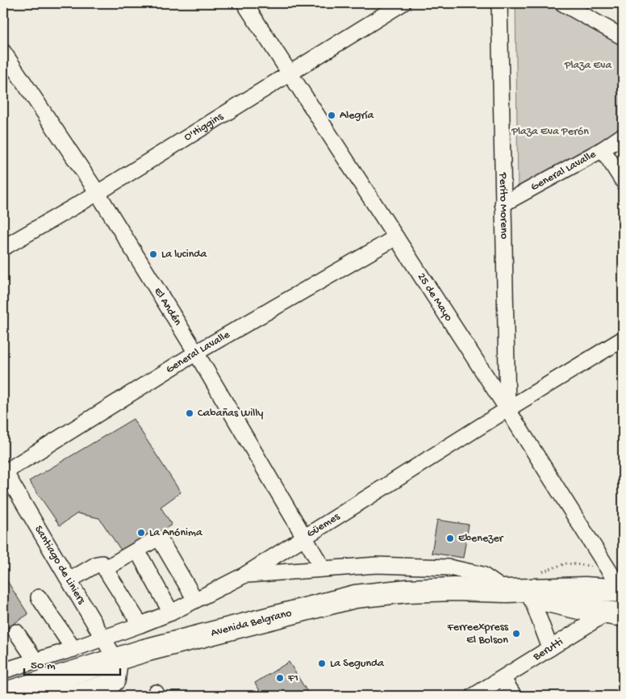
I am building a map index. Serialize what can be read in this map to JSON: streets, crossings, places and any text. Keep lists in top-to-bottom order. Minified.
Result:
{"streets":{"highway":["Avenida Belgrano"],"street":["O'Higgins","General Lavalle","Perito Moreno","25 de Mayo","El Andén","Güemes","Santiago de Liniers","Berutti"]},"crossings":[["O'Higgins","25 de Mayo"],["O'Higgins","El Andén"],["General Lavalle","Perito Moreno"],["General Lavalle","25 de Mayo"],["General Lavalle","El Andén"],["General Lavalle","Santiago de Liniers"],["Perito Moreno","25 de Mayo"],["Perito Moreno","Güemes"],["25 de Mayo","Güemes"],["25 de Mayo","Avenida Belgrano"],["25 de Mayo","Berutti"],["El Andén","Güemes"],["Güemes","Santiago de Liniers"],["Santiago de Liniers","Avenida Belgrano"],["Avenida Belgrano","Berutti"]],"parks":["Plaza Eva","Plaza Eva Perón"],"places":["Alegría","La lucinda","Cabañas Willy","La Anónima","Ebenezer","Ferreexpress El Bolson","La Segunda","F1"],"scale_bar":"50 m"}
